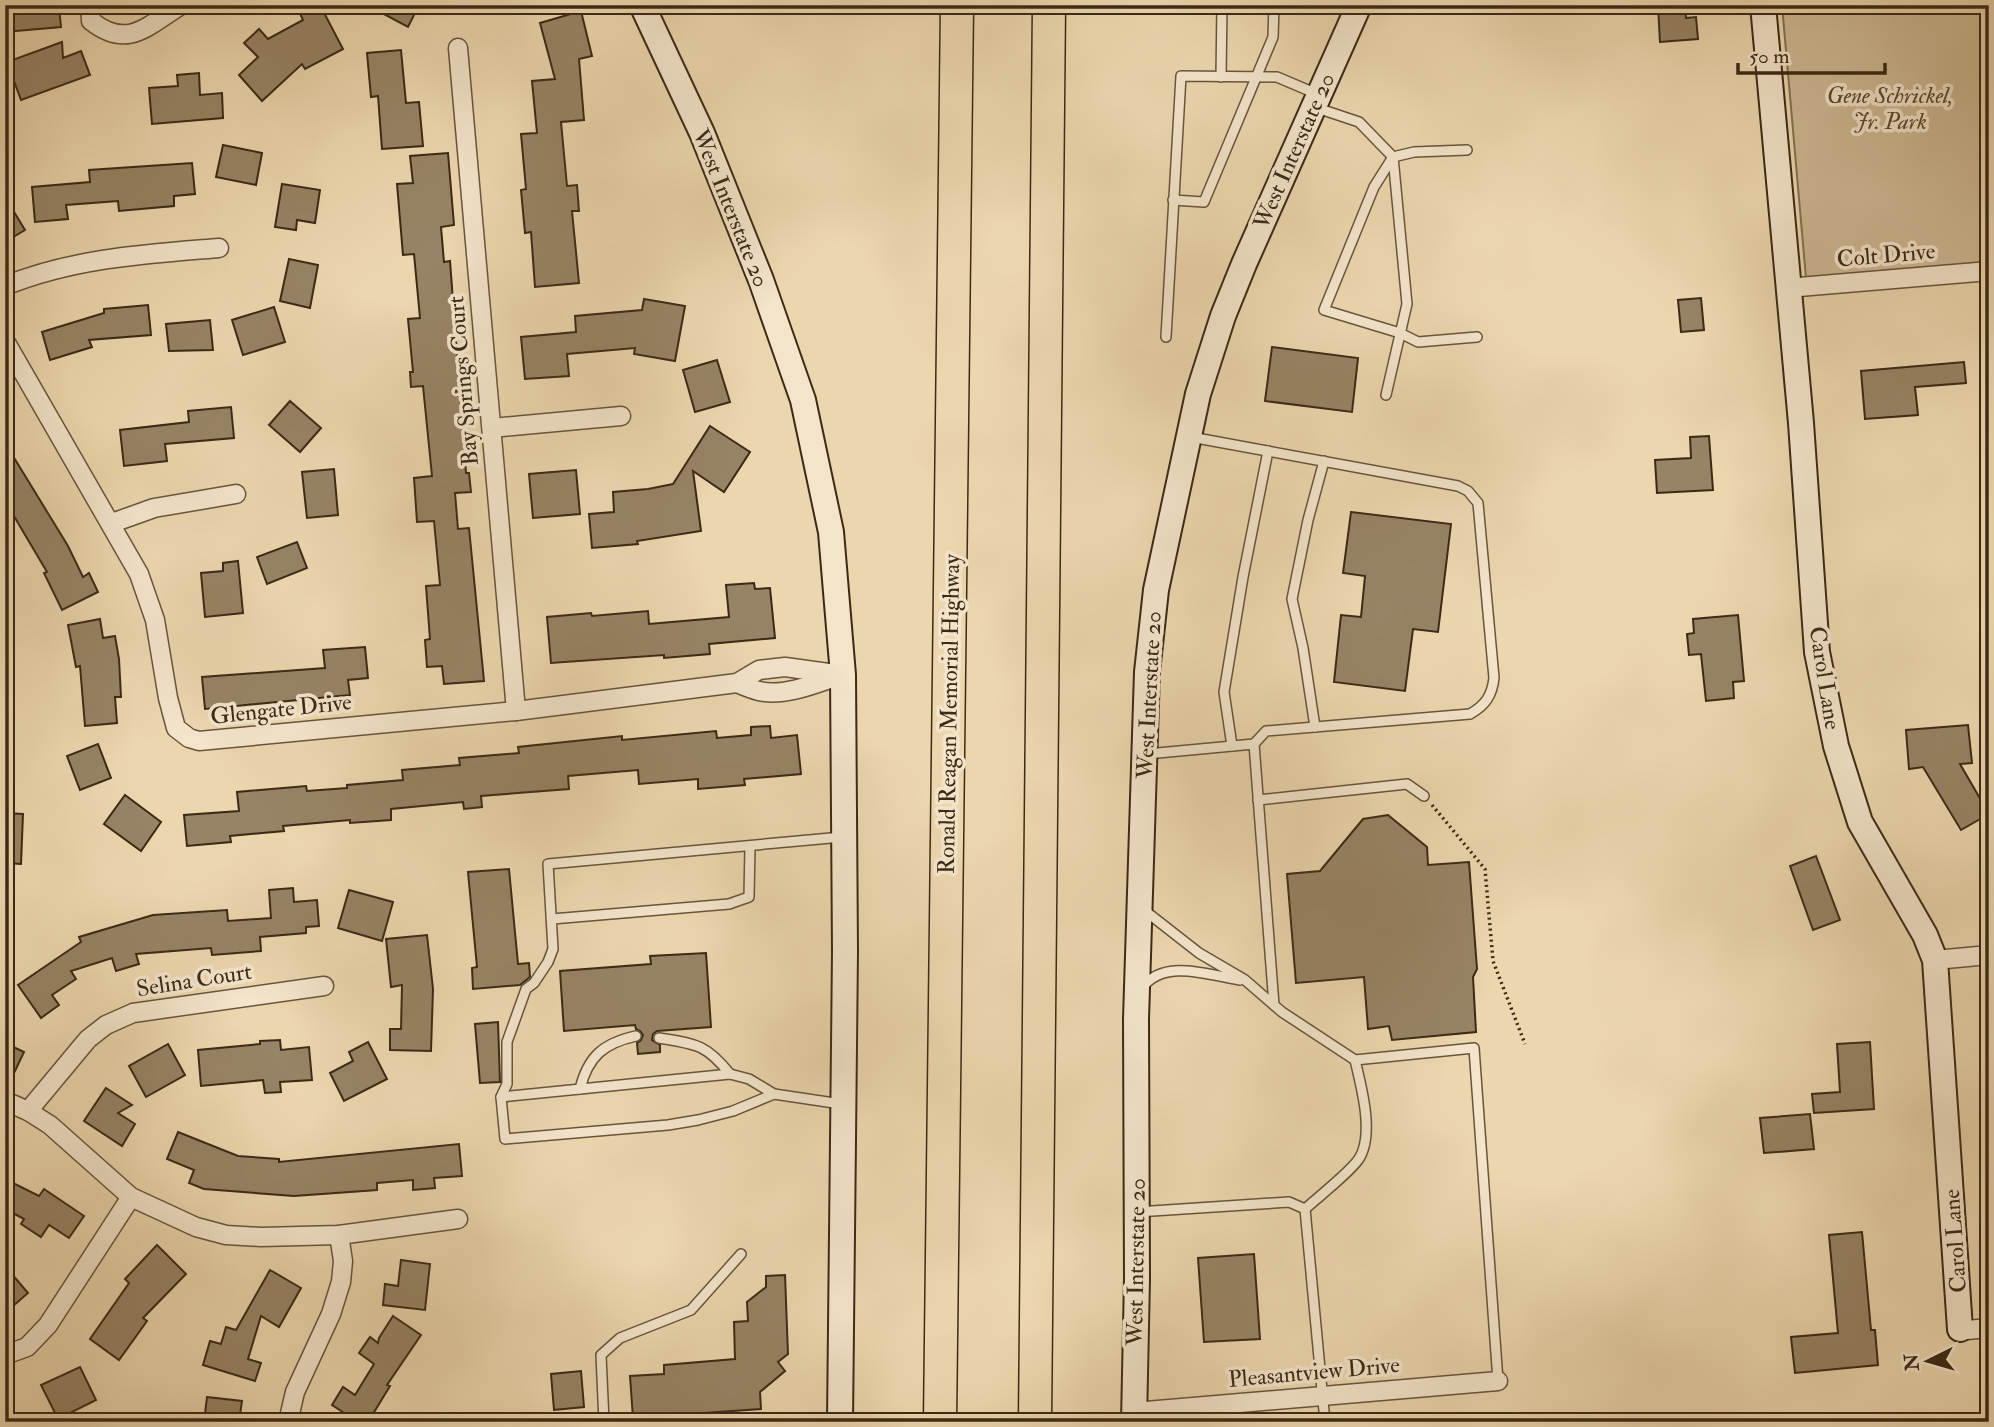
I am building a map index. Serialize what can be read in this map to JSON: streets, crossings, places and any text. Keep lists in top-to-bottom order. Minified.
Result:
{"streets":{"highway":["Ronald Reagan Memorial Highway"],"main road":["West Interstate 20","Carol Lane"],"street":["Colt Drive","Bay Springs Court","Glengate Drive","Selina Court","Pleasantview Drive"]},"crossings":[["West Interstate 20","Glengate Drive"],["West Interstate 20","Pleasantview Drive"],["Colt Drive","Carol Lane"],["Bay Springs Court","Glengate Drive"]],"parks":["Gene Schrickel, Jr. Park"],"scale_bar":"50 m","north":"left"}
